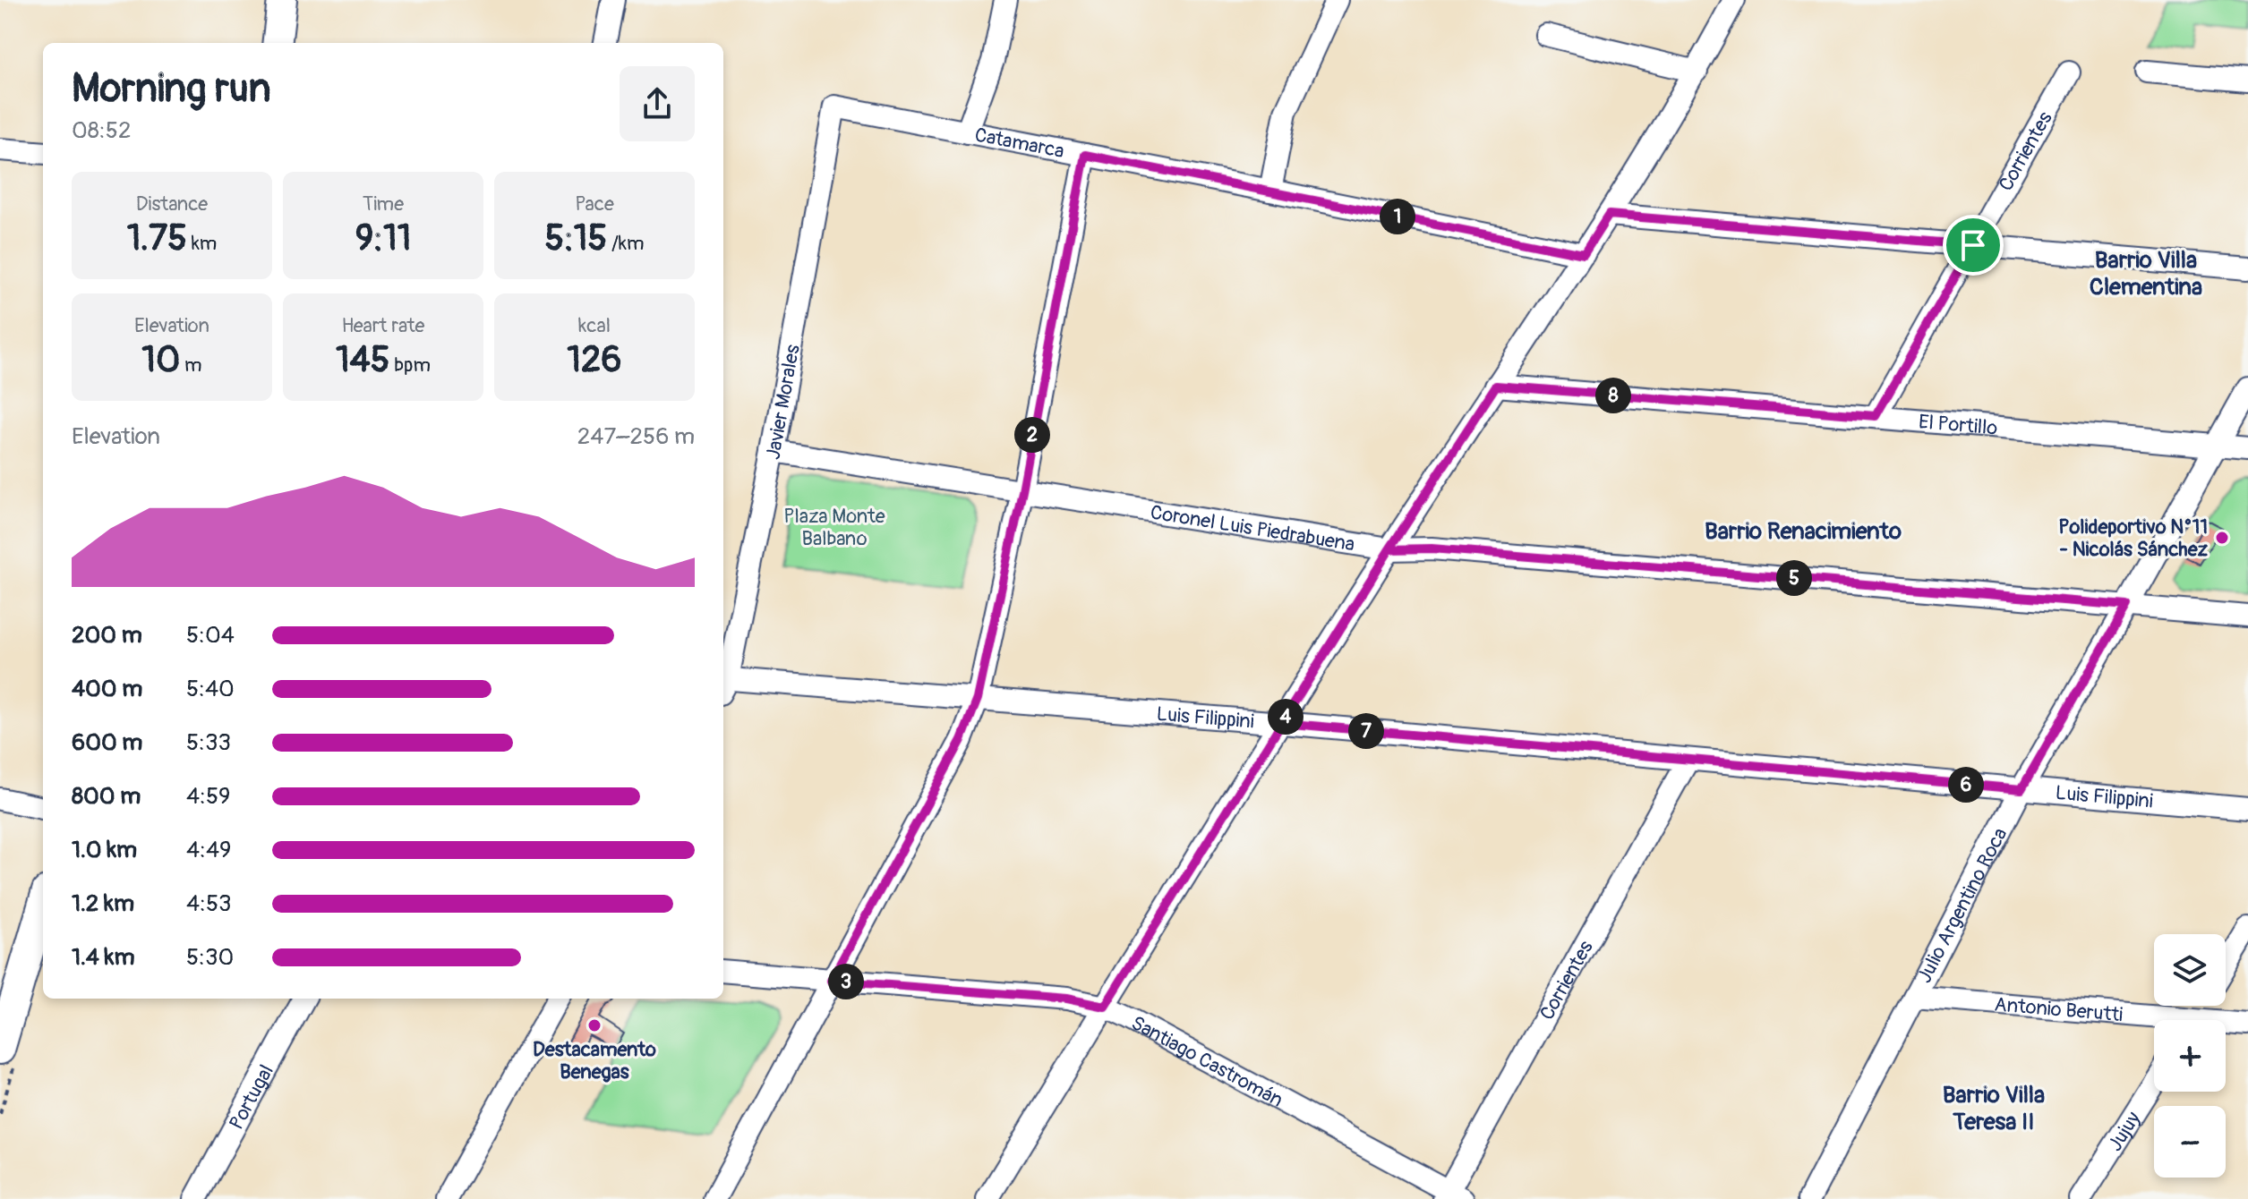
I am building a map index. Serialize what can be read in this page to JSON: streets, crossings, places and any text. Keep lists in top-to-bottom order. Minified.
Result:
{"streets":{"street":["Catamarca","Corrientes","Javier Morales","El Portillo","Coronel Luis Piedrabuena","Luis Filippini","Julio Argentino Roca","Antonio Berutti","Santiago Castromán","Portugal","Jujuy"]},"crossings":[["Catamarca","Javier Morales"],["Corrientes","El Portillo"],["Corrientes","Luis Filippini"],["Corrientes","Santiago Castromán"],["Javier Morales","Coronel Luis Piedrabuena"],["El Portillo","Julio Argentino Roca"],["Coronel Luis Piedrabuena","Julio Argentino Roca"],["Luis Filippini","Julio Argentino Roca"],["Julio Argentino Roca","Antonio Berutti"]],"districts":["Barrio Villa Clementina","Barrio Renacimiento","Barrio Villa Teresa II"],"parks":["Plaza Monte Balbano"],"places":["Polideportivo N°11 - Nicolás Sánchez","Destacamento Benegas"],"page":{"heading":["Morning run","08:52"],"stats":[["Distance","1.75 km"],["Time","9:11"],["Pace","5:15 /km"],["Elevation","10 m"],["Heart rate","145 bpm"],["kcal","126"]],"pins":["1","8","2","5","4","7","6","3"],"chart":["Elevation","247–256 m"],"list":[{"name":"200 m","note":"5:04"},{"name":"400 m","note":"5:40"},{"name":"600 m","note":"5:33"},{"name":"800 m","note":"4:59"},{"name":"1.0 km","note":"4:49"},{"name":"1.2 km","note":"4:53"},{"name":"1.4 km","note":"5:30"}],"map_buttons":["+","−"]}}
